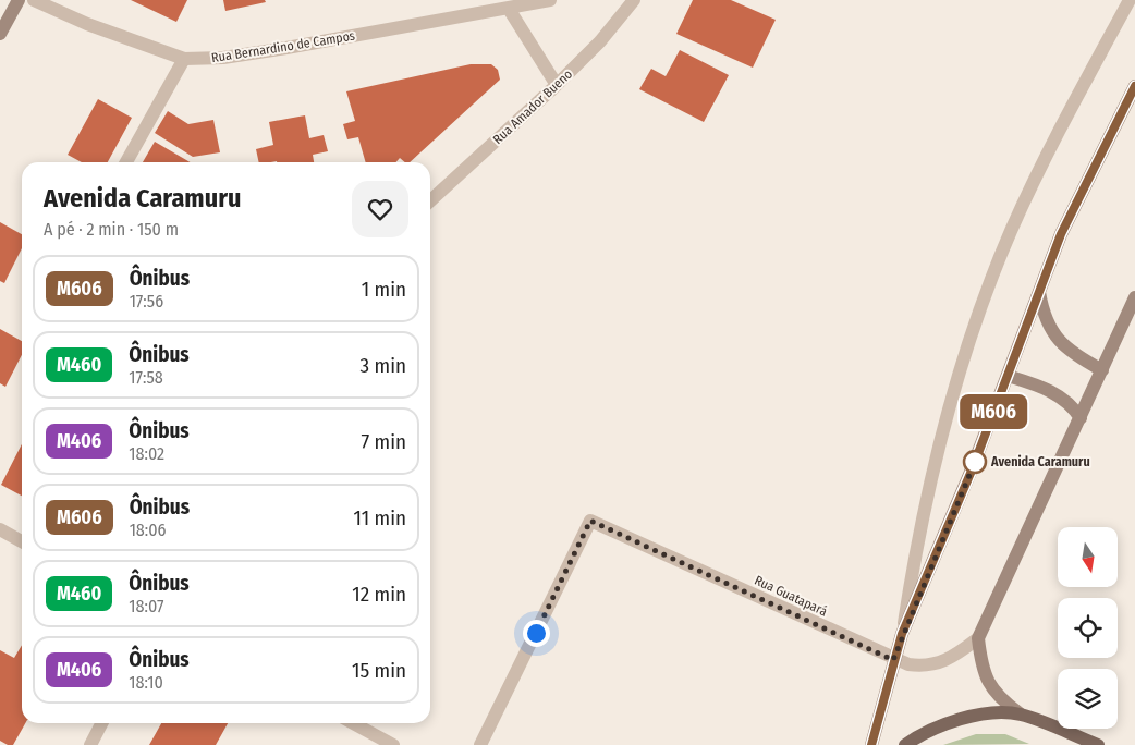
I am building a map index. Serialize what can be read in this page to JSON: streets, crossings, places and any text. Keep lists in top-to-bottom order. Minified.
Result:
{"streets":{"street":["Rua Bernardino de Campos","Rua Amador Bueno","Rua Guatapará"]},"places":["Avenida Caramuru"],"lines":["bus line M606"],"north":"bottom","page":{"on_map":"M606","heading":["Avenida Caramuru","A pé · 2 min · 150 m"],"list":[{"mark":"M606","name":"Ônibus","note":"17:56","value":"1 min"},{"mark":"M460","name":"Ônibus","note":"17:58","value":"3 min"},{"mark":"M406","name":"Ônibus","note":"18:02","value":"7 min"},{"mark":"M606","name":"Ônibus","note":"18:06","value":"11 min"},{"mark":"M460","name":"Ônibus","note":"18:07","value":"12 min"},{"mark":"M406","name":"Ônibus","note":"18:10","value":"15 min"}]}}
